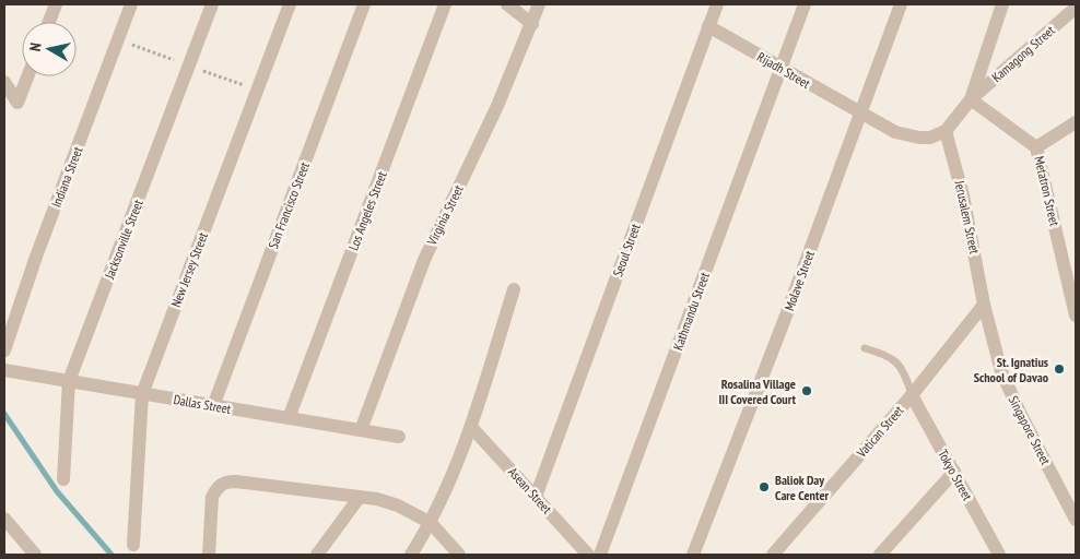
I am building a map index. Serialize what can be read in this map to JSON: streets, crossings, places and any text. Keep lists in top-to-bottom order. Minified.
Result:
{"streets":{"street":["Kamagong Street","Rijadh Street","Indiana Street","Metatron Street","San Francisco Street","Los Angeles Street","Virginia Street","Jerusalem Street","Jacksonville Street","Seoul Street","New Jersey Street","Molave Street","Kathmandu Street","Dallas Street","Singapore Street","Vatican Street","Tokyo Street","Asean Street"]},"crossings":[["Kamagong Street","Metatron Street"],["Rijadh Street","Jerusalem Street"],["Rijadh Street","Seoul Street"],["Rijadh Street","Molave Street"],["Rijadh Street","Kathmandu Street"],["San Francisco Street","Dallas Street"],["Los Angeles Street","Dallas Street"],["Virginia Street","Dallas Street"],["Jerusalem Street","Singapore Street"],["Jerusalem Street","Vatican Street"],["Jacksonville Street","Dallas Street"],["Seoul Street","Asean Street"],["New Jersey Street","Dallas Street"],["Singapore Street","Vatican Street"],["Vatican Street","Tokyo Street"]],"places":["St. Ignatius School of Davao","Rosalina Village III Covered Court","Baliok Day Care Center"],"north":"left"}
